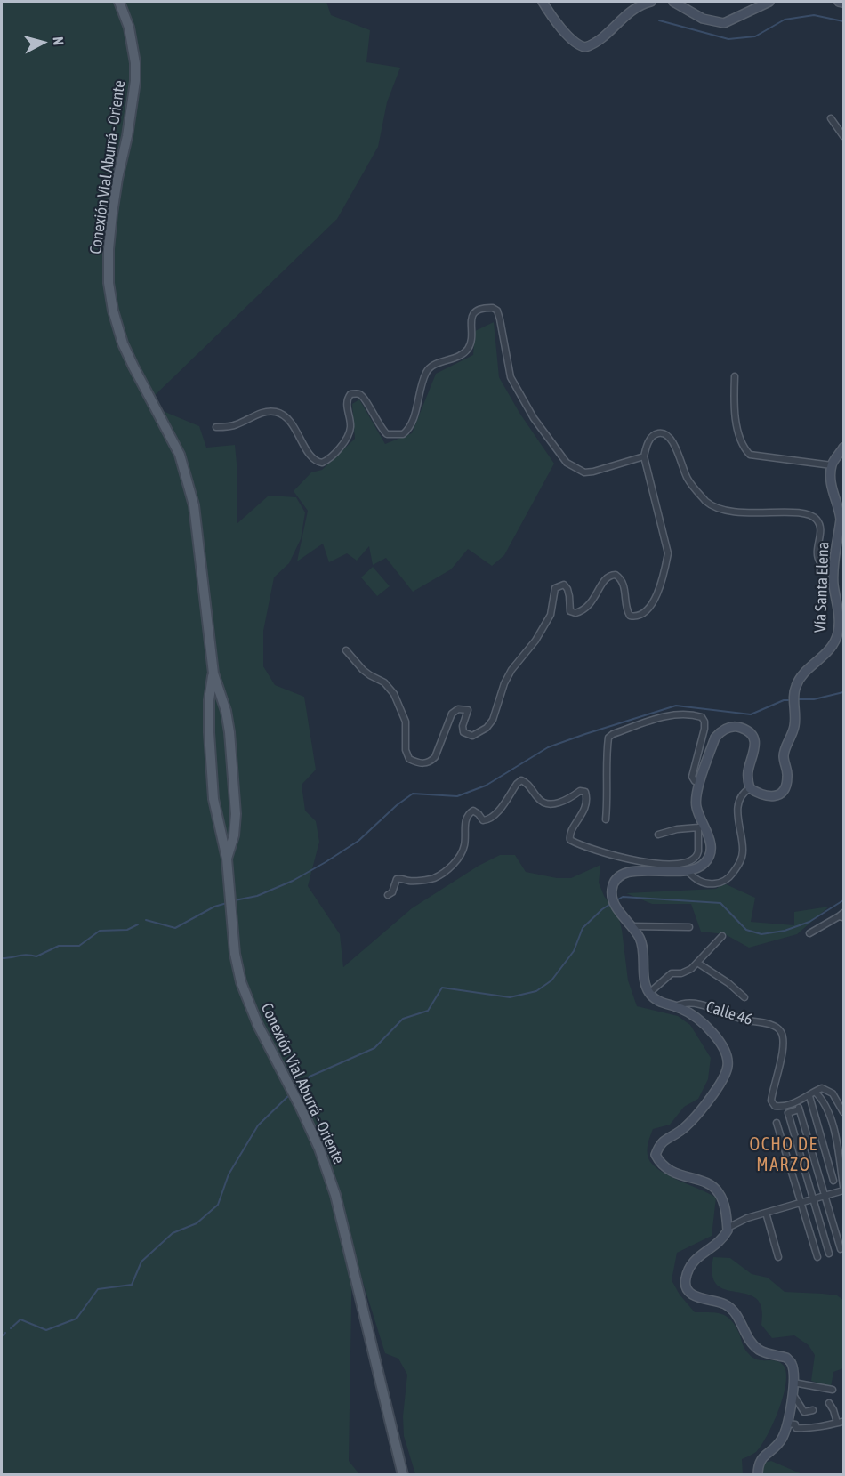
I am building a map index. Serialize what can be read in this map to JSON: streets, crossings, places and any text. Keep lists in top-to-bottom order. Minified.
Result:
{"streets":{"main road":["Conexión Vial Aburrá - Oriente","Vía Santa Elena"],"street":["Calle 46"]},"districts":["OCHO DE MARZO"],"north":"right"}
